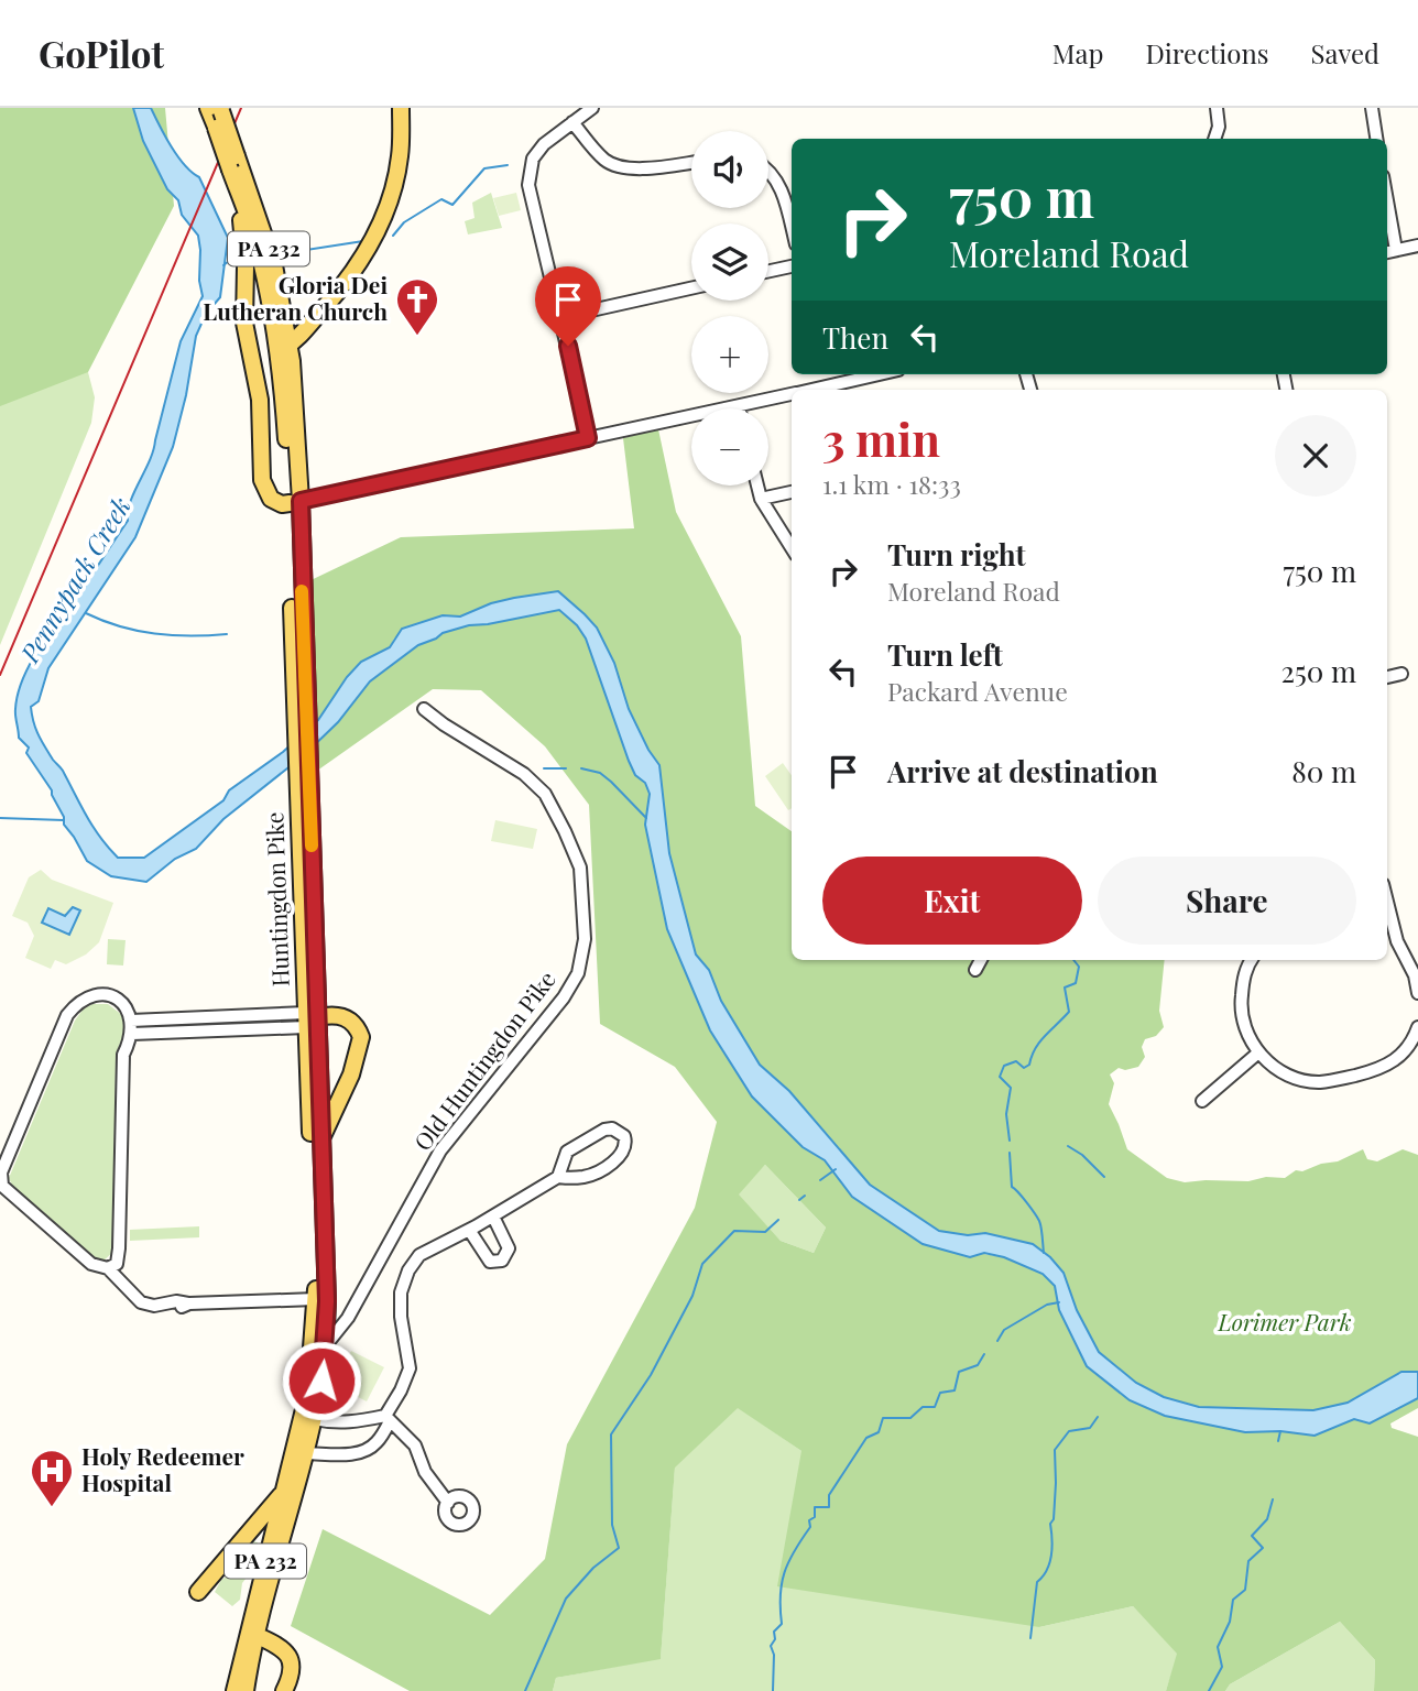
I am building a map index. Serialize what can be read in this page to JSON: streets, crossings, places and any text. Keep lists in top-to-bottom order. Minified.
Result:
{"streets":{"main road":["PA 232","Huntingdon Pike"],"street":["Old Huntingdon Pike"]},"crossings":[["Huntingdon Pike","Old Huntingdon Pike"]],"water":["Pennypack Creek"],"parks":["Lorimer Park"],"places":{"church":["Gloria Dei Lutheran Church"],"hospital":["Holy Redeemer Hospital"]},"page":{"header":"GoPilot","nav":["Map","Directions","Saved"],"map_buttons":["+","−"],"turn":["750 m","Moreland Road"],"then":"Then","heading":["3 min","1.1 km · 18:33"],"list":[{"name":"Turn right","note":"Moreland Road","value":"750 m"},{"name":"Turn left","note":"Packard Avenue","value":"250 m"},{"name":"Arrive at destination","value":"80 m"}],"buttons":["Exit","Share"]}}
